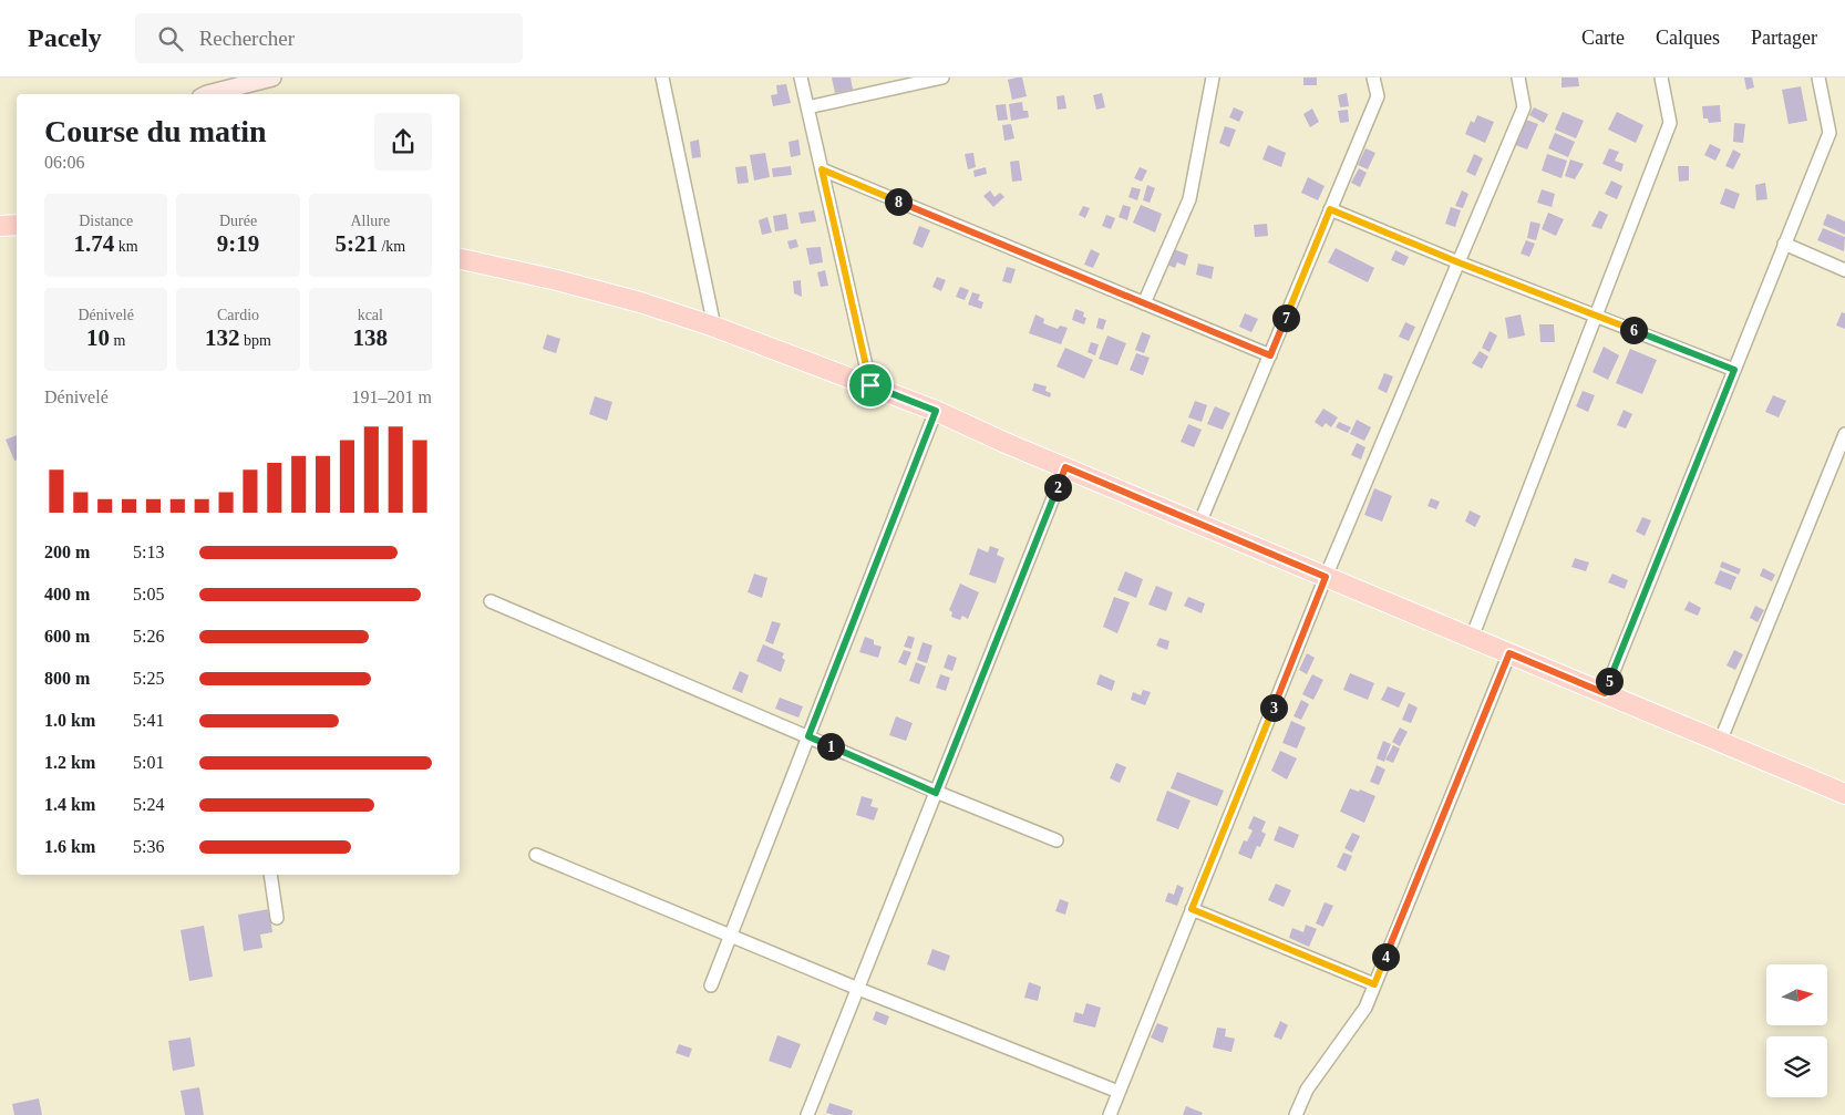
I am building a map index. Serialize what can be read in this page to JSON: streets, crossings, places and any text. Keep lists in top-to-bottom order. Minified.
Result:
{"north":"right","page":{"header":"Pacely","search":"Rechercher","nav":["Carte","Calques","Partager"],"heading":["Course du matin","06:06"],"pins":["8","7","6","2","5","3","1","4"],"stats":[["Distance","1.74 km"],["Durée","9:19"],["Allure","5:21 /km"],["Dénivelé","10 m"],["Cardio","132 bpm"],["kcal","138"]],"chart":["Dénivelé","191–201 m"],"list":[{"name":"200 m","note":"5:13"},{"name":"400 m","note":"5:05"},{"name":"600 m","note":"5:26"},{"name":"800 m","note":"5:25"},{"name":"1.0 km","note":"5:41"},{"name":"1.2 km","note":"5:01"},{"name":"1.4 km","note":"5:24"},{"name":"1.6 km","note":"5:36"}]}}
